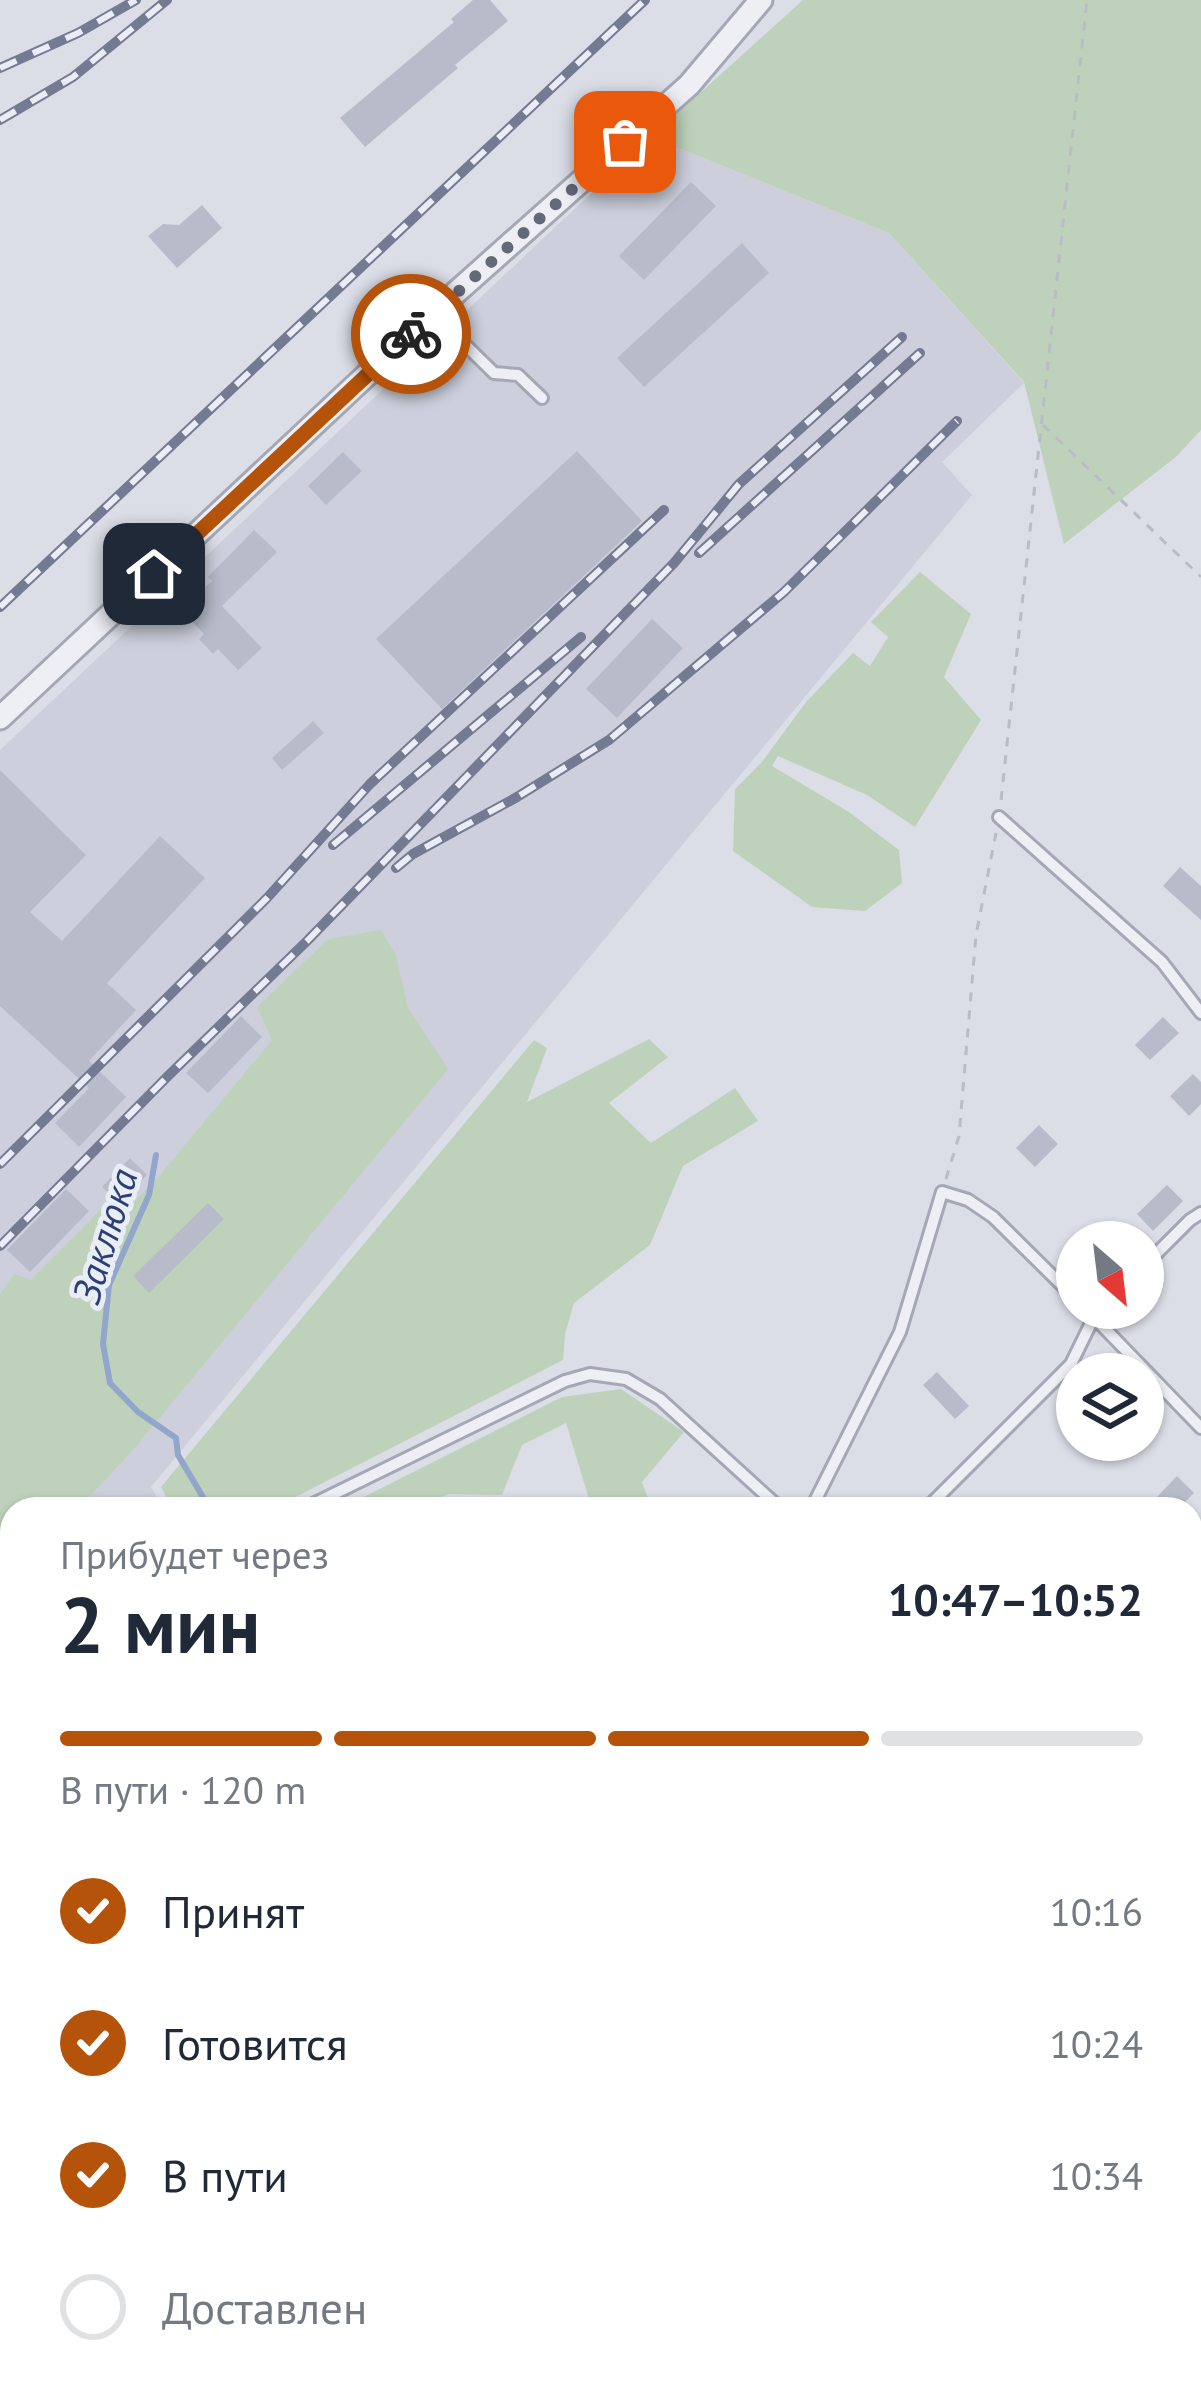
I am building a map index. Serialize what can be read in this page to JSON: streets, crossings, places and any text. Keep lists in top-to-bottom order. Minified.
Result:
{"water":["Заклюка"],"north":"bottom right","page":{"heading":["2 мин","Прибудет через","10:47–10:52"],"bar":"В пути · 120 m","list":[["Принят","10:16"],["Готовится","10:24"],["В пути","10:34"],"Доставлен"]}}
